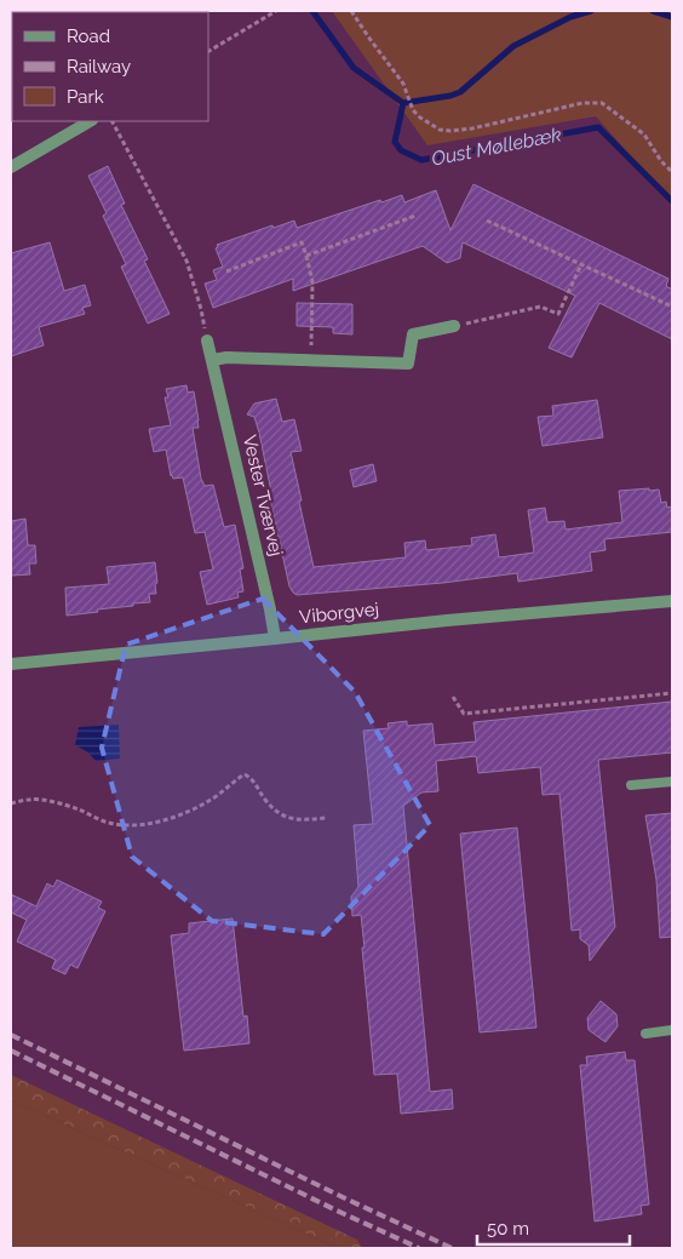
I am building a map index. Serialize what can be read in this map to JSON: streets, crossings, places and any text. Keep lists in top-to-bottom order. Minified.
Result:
{"streets":{"street":["Vester Tværvej","Viborgvej"]},"crossings":[["Vester Tværvej","Viborgvej"]],"water":["Oust Møllebæk"],"legend":["Road","Railway","Park"],"scale_bar":"50 m"}
